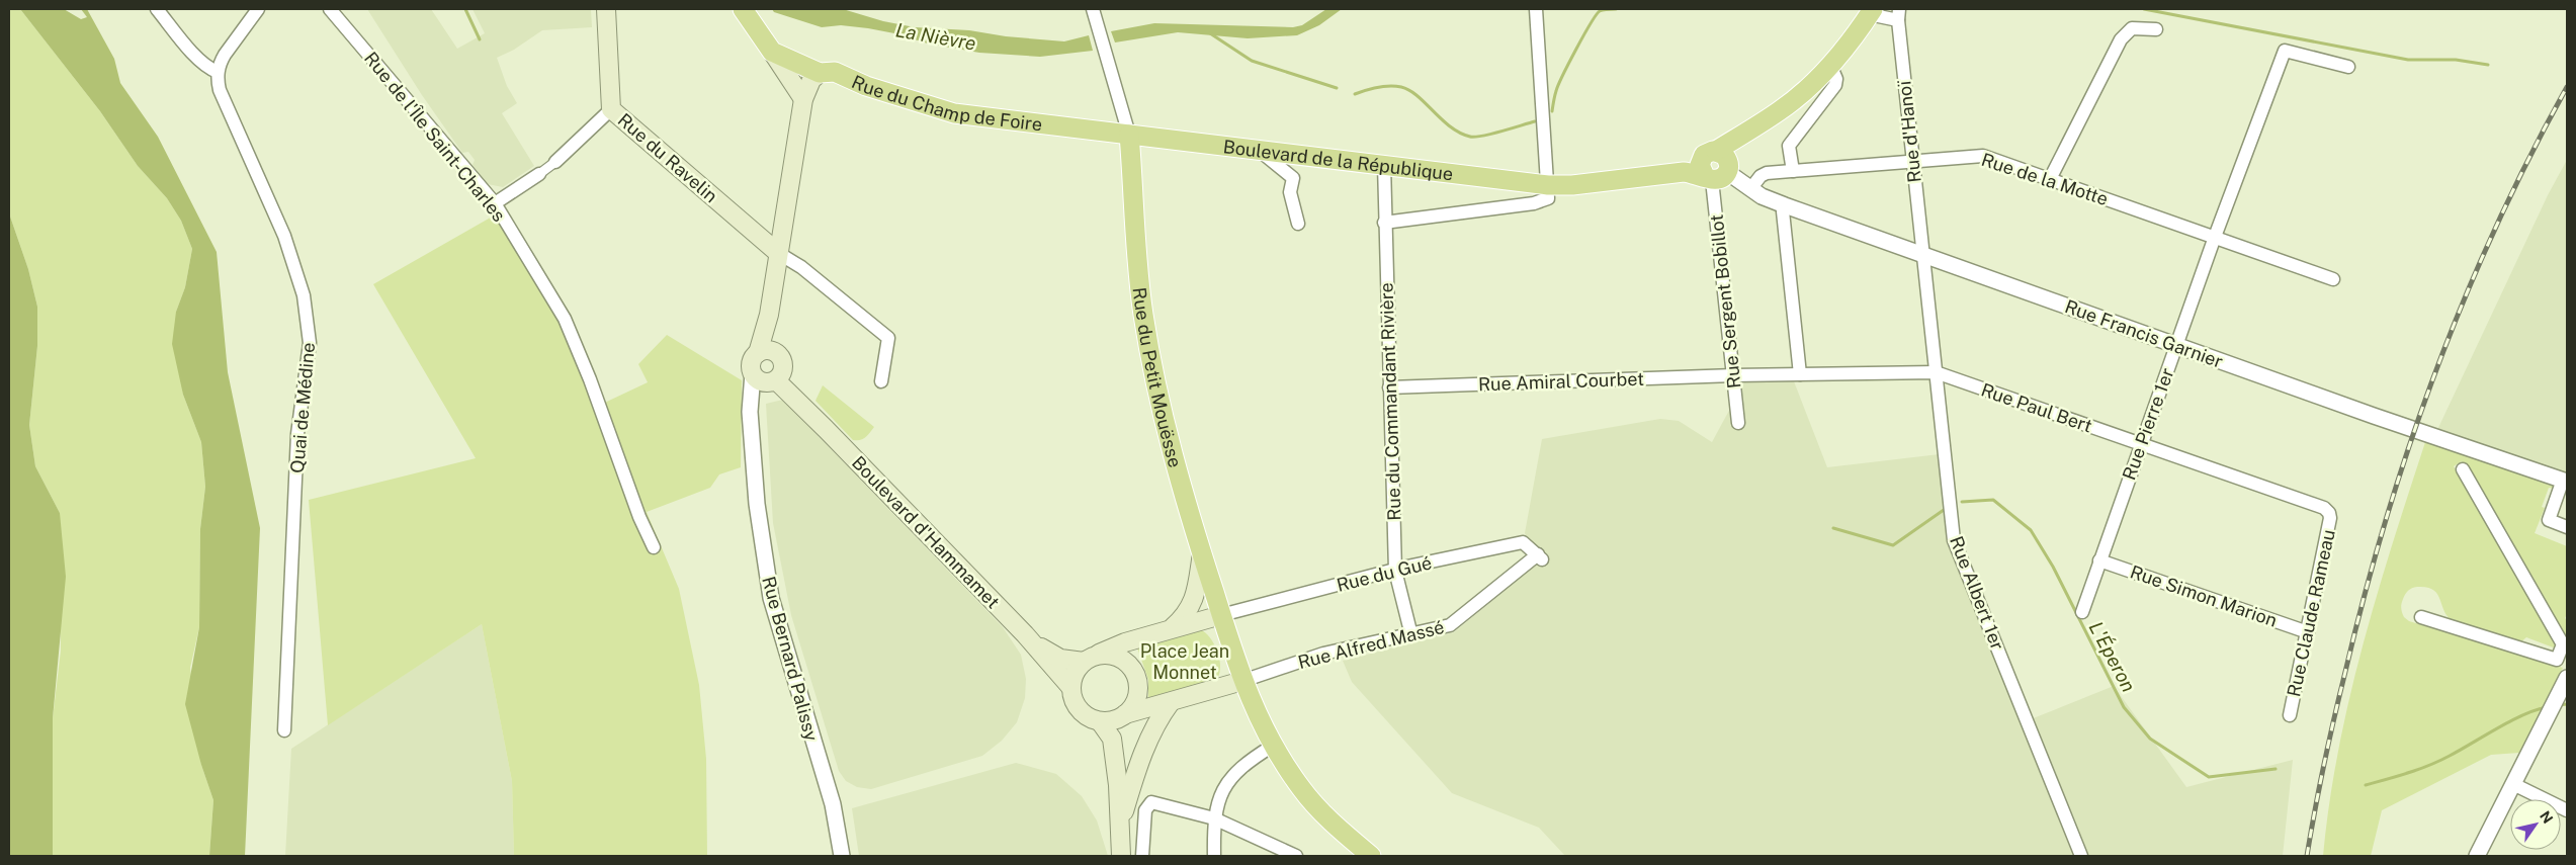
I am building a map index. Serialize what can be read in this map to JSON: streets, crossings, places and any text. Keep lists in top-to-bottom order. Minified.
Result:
{"streets":{"main road":["Rue du Champ de Foire","Rue du Ravelin","Boulevard de la République","Rue du Petit Mouësse","Boulevard d'Hammamet"],"street":["Rue d'Hanoï","Rue de l'Île Saint-Charles","Rue de la Motte","Rue Sergent Bobillot","Rue Francis Garnier","Rue Amiral Courbet","Rue du Commandant Rivière","Quai de Médine","Rue Paul Bert","Rue Pierre 1er","Rue du Gué","Rue Albert 1er","Rue Simon Marion","Rue Claude Rameau","Rue Alfred Massé","Rue Bernard Palissy"]},"crossings":[["Rue du Champ de Foire","Boulevard de la République"],["Rue du Champ de Foire","Rue du Petit Mouësse"],["Rue d'Hanoï","Rue de la Motte"],["Rue d'Hanoï","Rue Francis Garnier"],["Rue d'Hanoï","Rue Albert 1er"],["Boulevard de la République","Rue Sergent Bobillot"],["Boulevard de la République","Rue Francis Garnier"],["Boulevard de la République","Rue du Petit Mouësse"],["Boulevard de la République","Rue du Commandant Rivière"],["Rue de la Motte","Rue Francis Garnier"],["Rue de la Motte","Rue Pierre 1er"],["Rue Sergent Bobillot","Rue Francis Garnier"],["Rue Sergent Bobillot","Rue Amiral Courbet"],["Rue Sergent Bobillot","Rue Paul Bert"],["Rue Francis Garnier","Rue Pierre 1er"],["Rue Francis Garnier","Rue Albert 1er"],["Rue du Petit Mouësse","Rue du Gué"],["Rue du Petit Mouësse","Rue Alfred Massé"],["Rue Amiral Courbet","Rue du Commandant Rivière"],["Rue Amiral Courbet","Rue Paul Bert"],["Rue du Commandant Rivière","Rue du Gué"],["Rue du Commandant Rivière","Rue Alfred Massé"],["Rue Paul Bert","Rue Pierre 1er"],["Rue Paul Bert","Rue Albert 1er"],["Rue Paul Bert","Rue Claude Rameau"],["Rue Pierre 1er","Rue Simon Marion"],["Boulevard d'Hammamet","Rue Bernard Palissy"],["Rue du Gué","Rue Alfred Massé"],["Rue Simon Marion","Rue Claude Rameau"]],"water":["La Nièvre","L'Éperon"],"parks":["Place Jean Monnet"],"north":"top right"}
